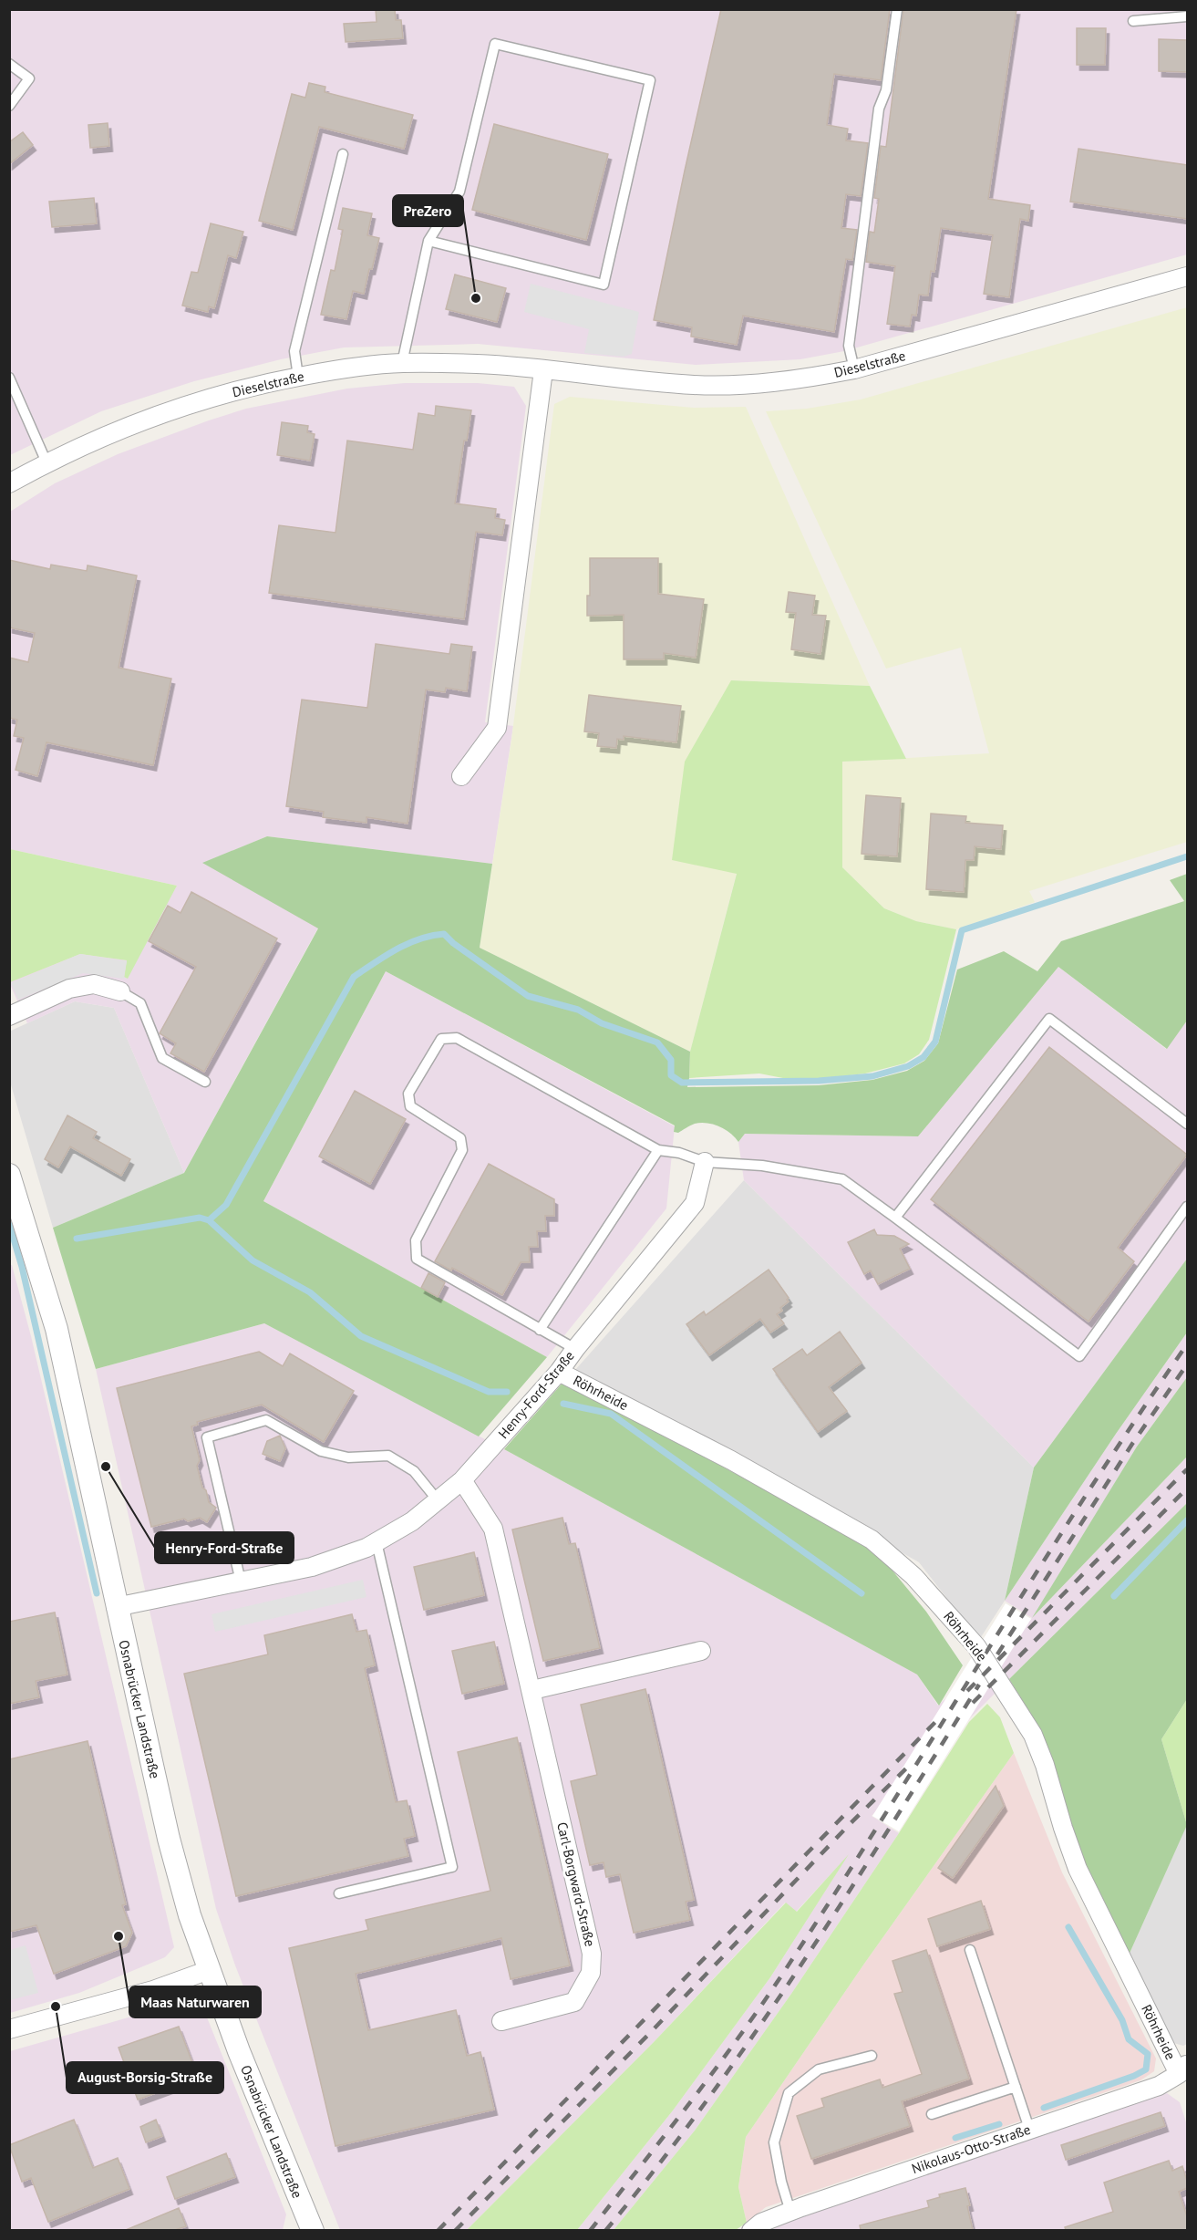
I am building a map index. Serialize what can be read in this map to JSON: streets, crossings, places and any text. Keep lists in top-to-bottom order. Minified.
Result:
{"streets":{"street":["Dieselstraße","Röhrheide","Henry-Ford-Straße","Osnabrücker Landstraße","Carl-Borgward-Straße","Nikolaus-Otto-Straße"]},"crossings":[["Röhrheide","Henry-Ford-Straße"],["Röhrheide","Nikolaus-Otto-Straße"],["Henry-Ford-Straße","Osnabrücker Landstraße"],["Henry-Ford-Straße","Carl-Borgward-Straße"]],"places":["PreZero","Henry-Ford-Straße","Maas Naturwaren","August-Borsig-Straße"]}
